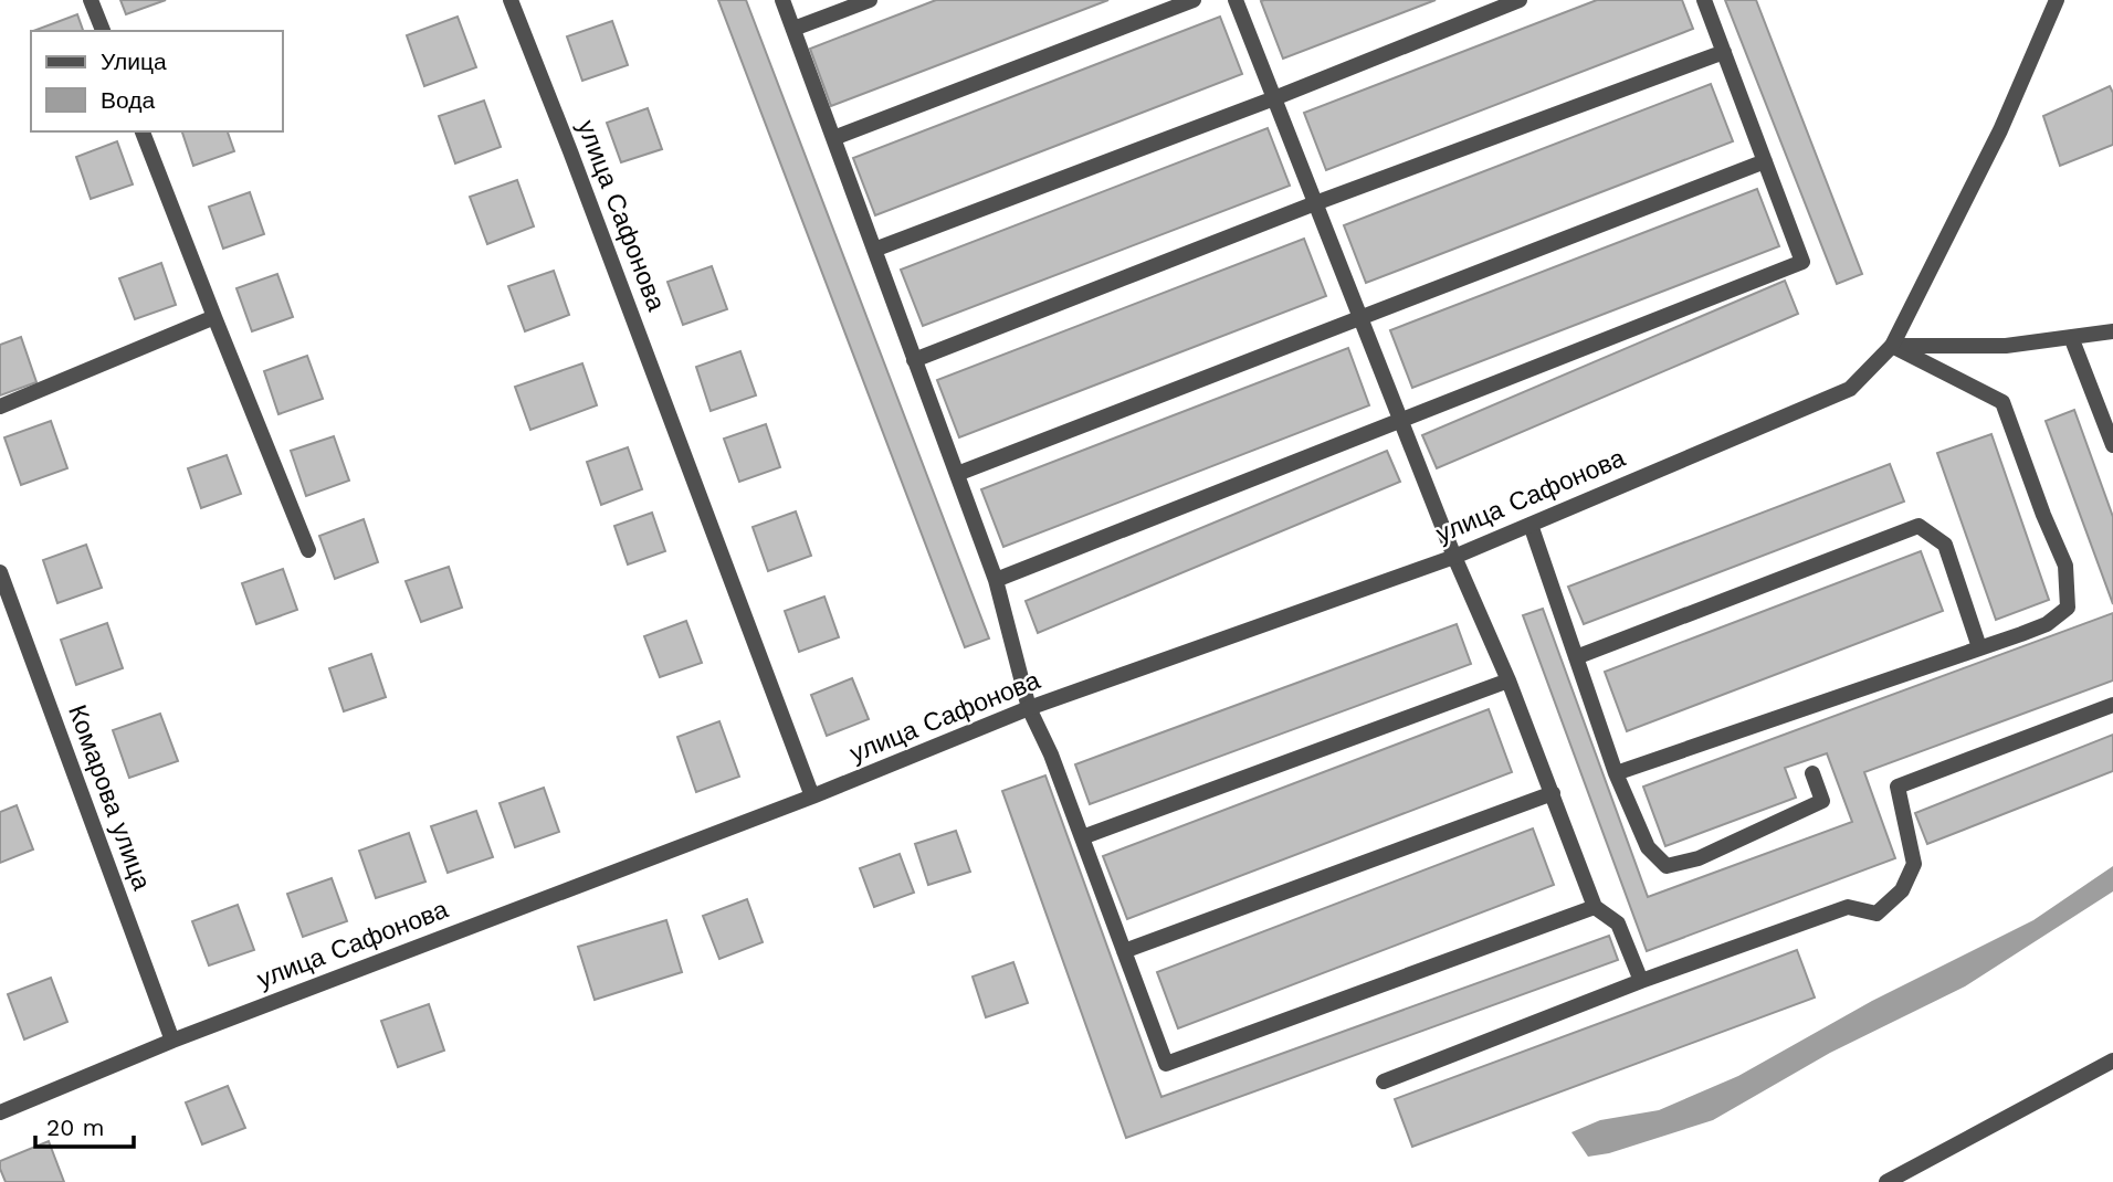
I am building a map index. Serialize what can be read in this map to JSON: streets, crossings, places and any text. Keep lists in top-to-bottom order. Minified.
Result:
{"streets":{"street":["улица Сафонова","Комарова улица"]},"crossings":[["улица Сафонова","Комарова улица"]],"legend":["Улица","Вода"],"scale_bar":"20 m"}
